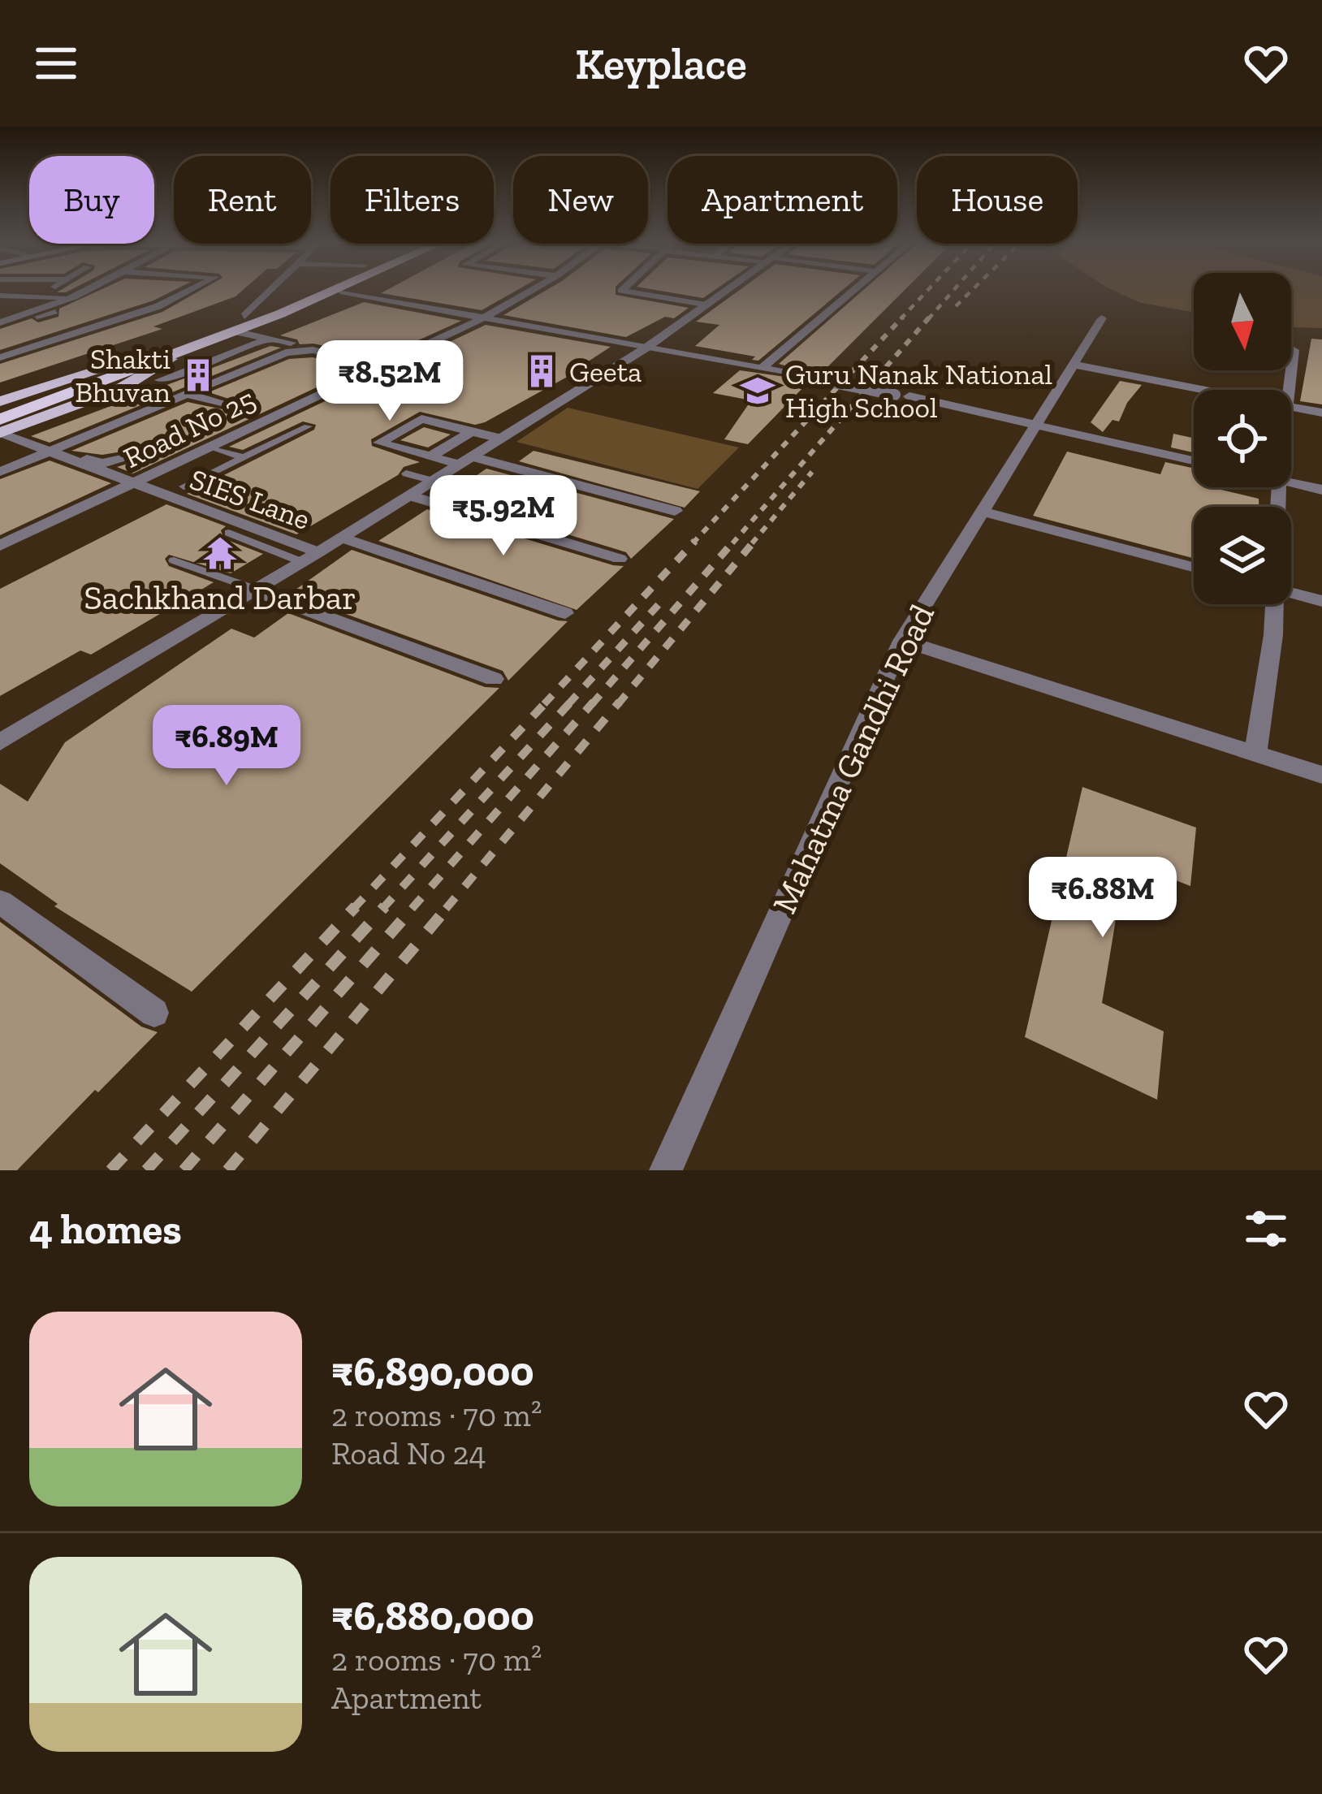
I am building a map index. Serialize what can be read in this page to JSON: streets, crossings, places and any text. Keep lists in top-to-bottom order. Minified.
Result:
{"streets":{"street":["Road No 25","SIES Lane","Mahatma Gandhi Road"]},"crossings":[["Road No 25","SIES Lane"]],"places":{"building":["Geeta","Shakti Bhuvan"],"school or university":["Guru Nanak National High School"],"temple":["Sachkhand Darbar"]},"north":"bottom","page":{"header":"Keyplace","chip":["Buy","Rent","Filters","New","Apartment","House"],"price":["₹8.52M","₹5.92M","₹6.89M","₹6.88M"],"heading":"4 homes","list":[{"name":"₹6,890,000","note":"2 rooms · 70 m² · Road No 24"},{"name":"₹6,880,000","note":"2 rooms · 70 m² · Apartment"}]}}
